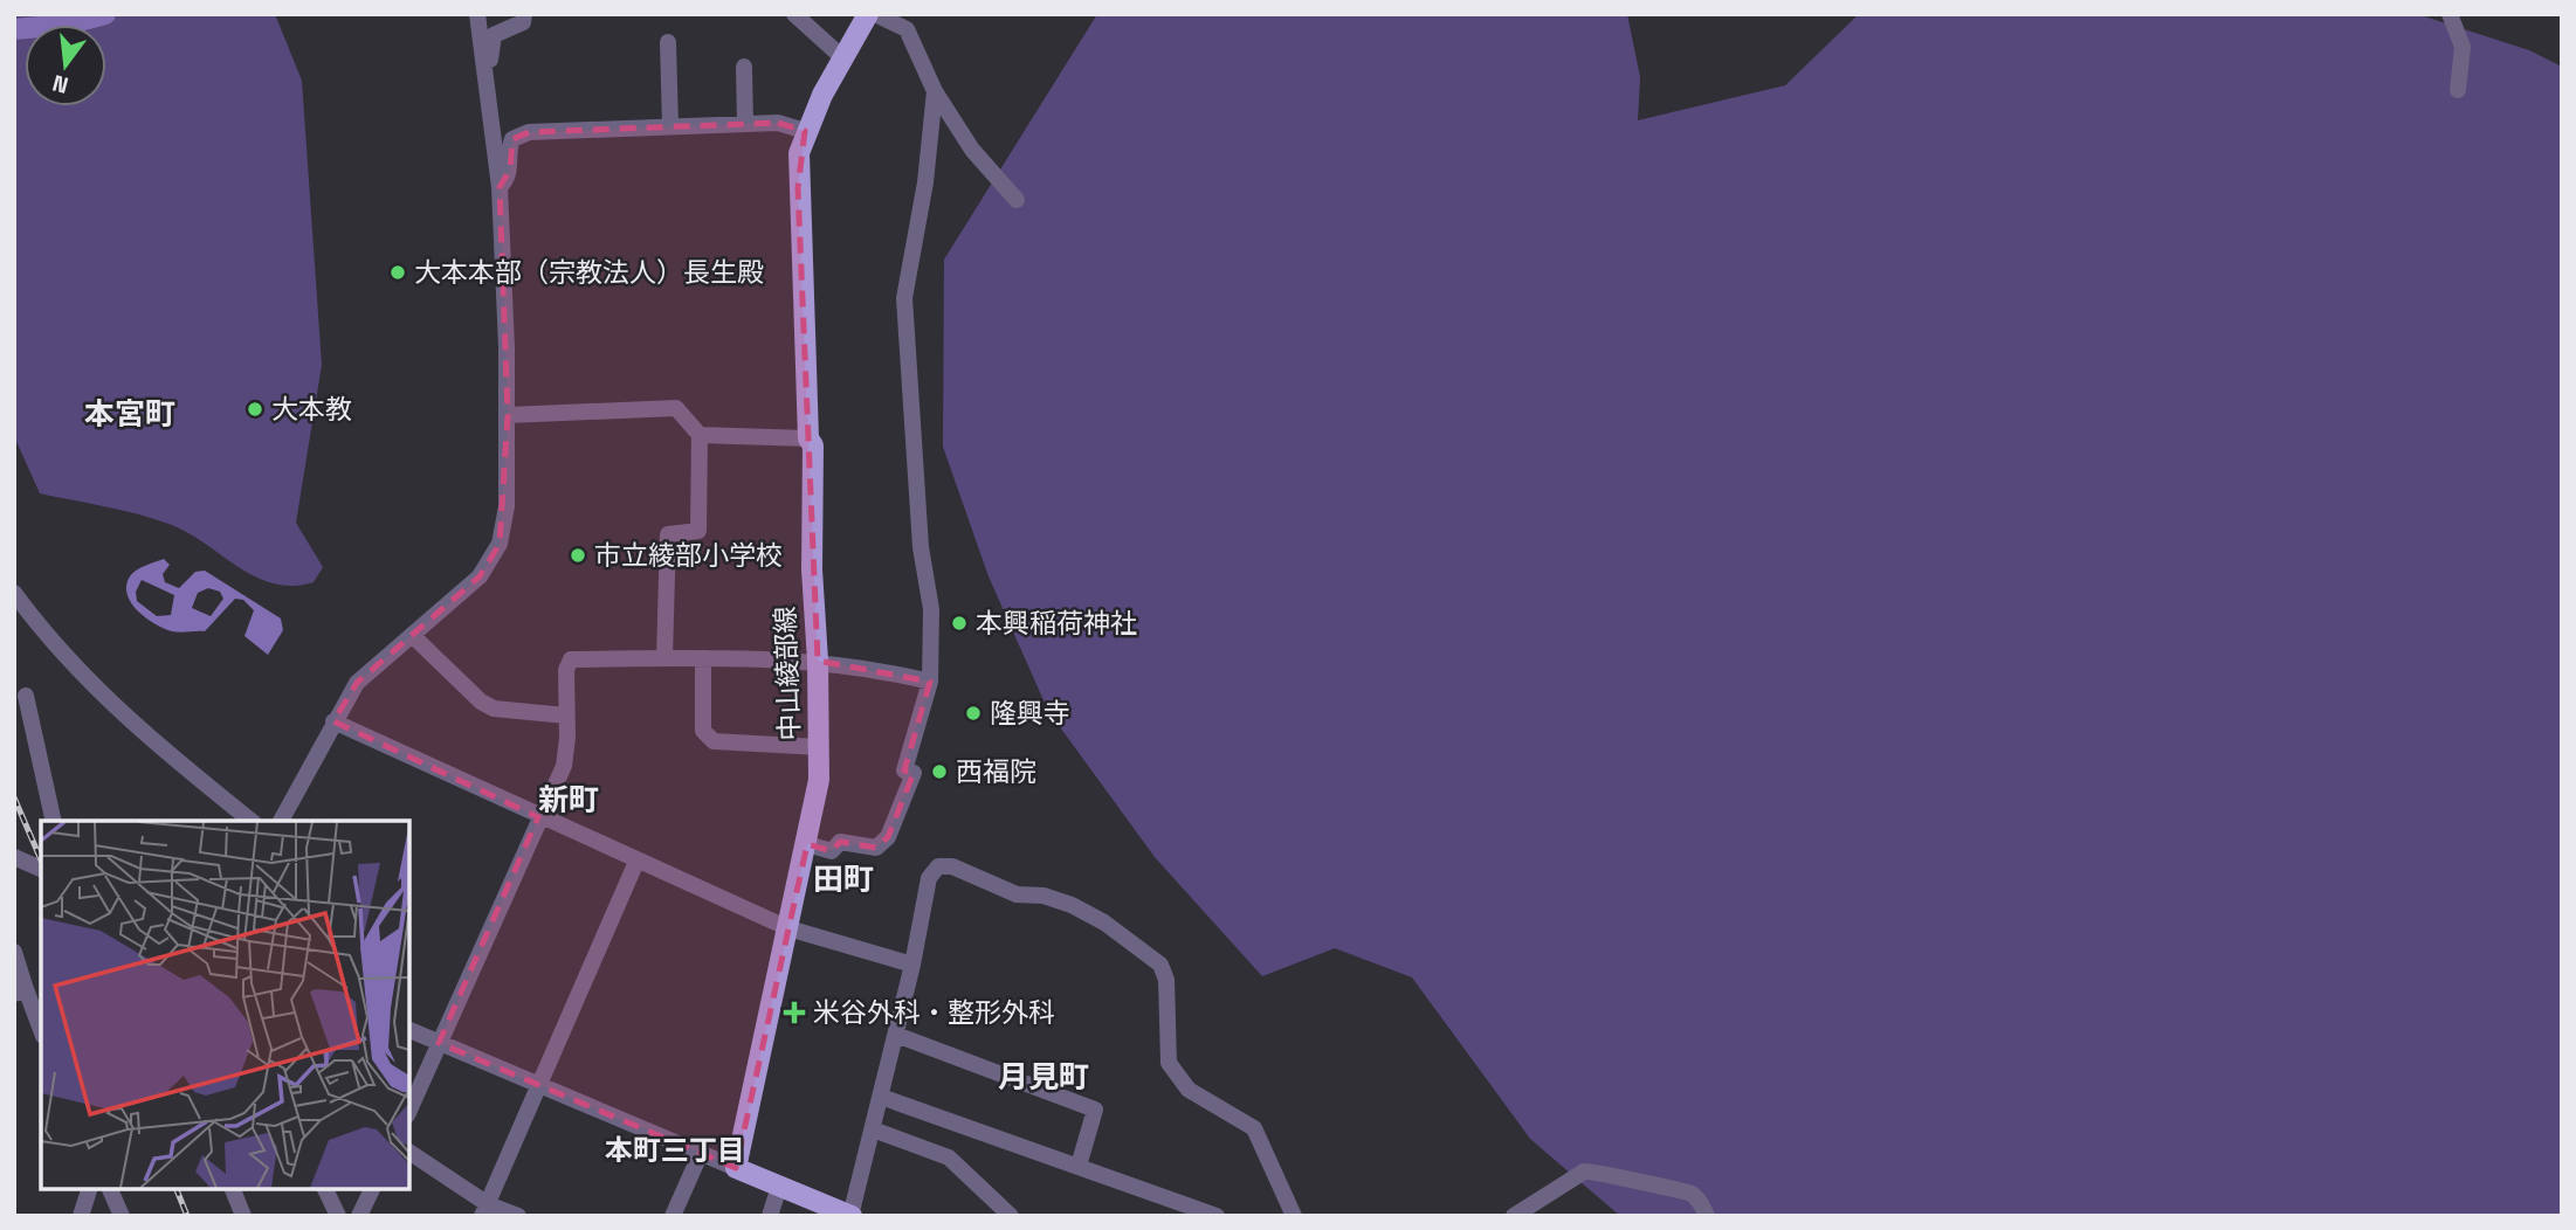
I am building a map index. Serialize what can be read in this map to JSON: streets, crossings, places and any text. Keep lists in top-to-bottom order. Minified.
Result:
{"streets":{"main road":["中山綾部線"]},"districts":["本宮町","新町","田町","月見町","本町三丁目"],"places":{"other":["大本本部（宗教法人）長生殿","大本教","市立綾部小学校","本興稲荷神社","隆興寺","西福院"],"health":["米谷外科・整形外科"]},"north":"bottom"}
